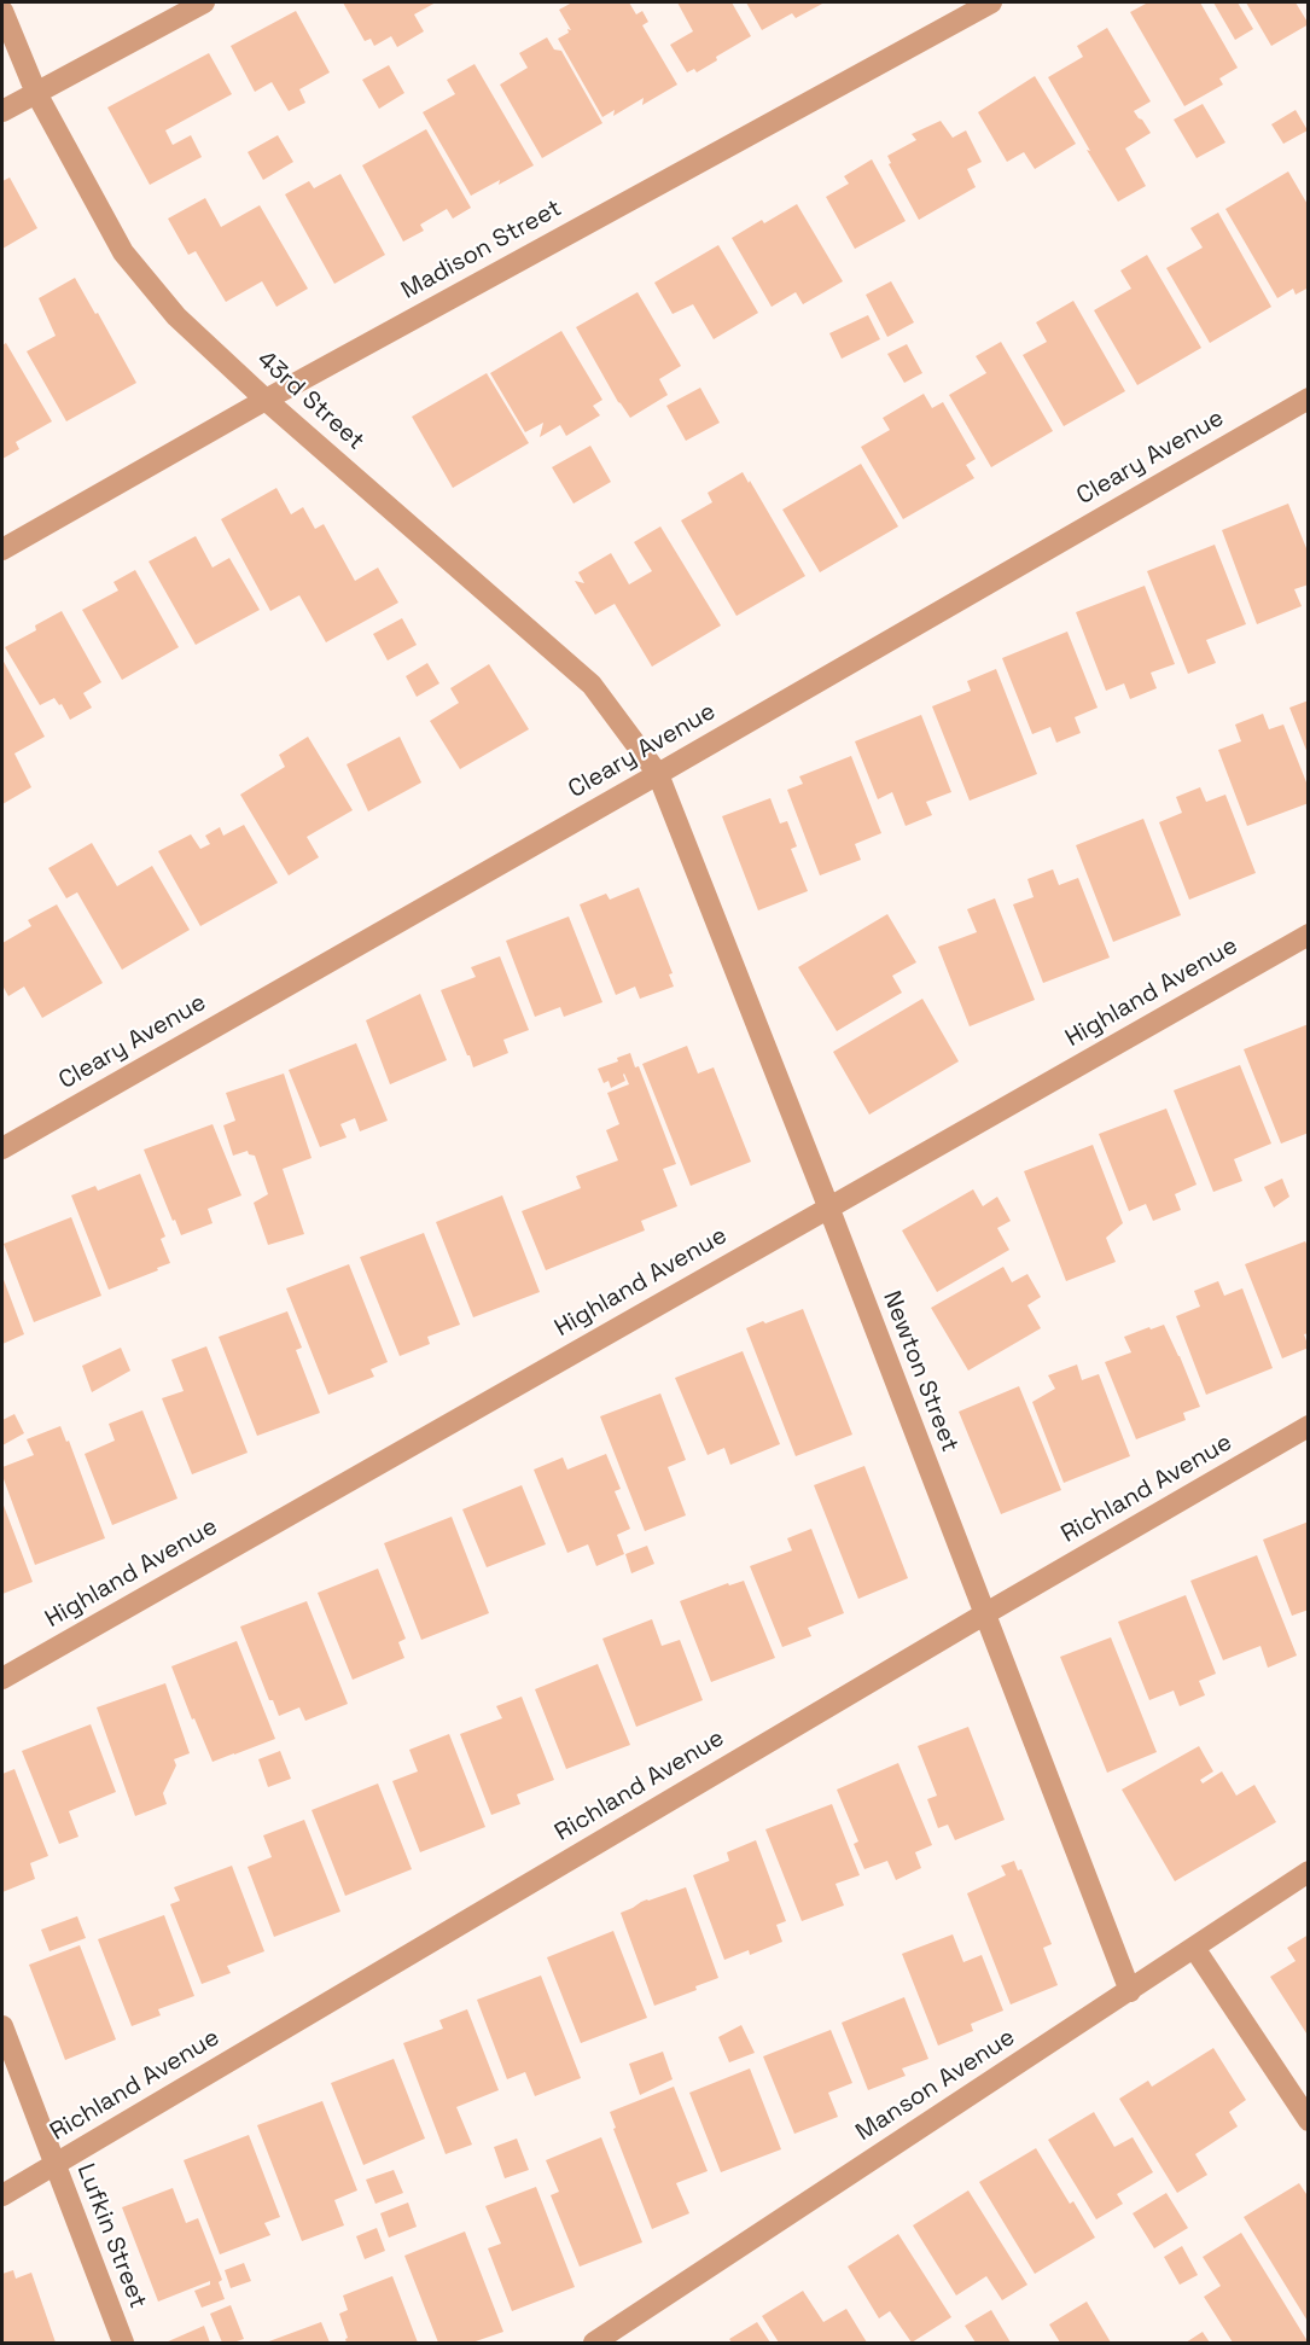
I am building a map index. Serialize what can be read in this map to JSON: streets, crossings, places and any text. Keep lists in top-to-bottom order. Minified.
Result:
{"streets":{"street":["Madison Street","43rd Street","Cleary Avenue","Highland Avenue","Newton Street","Richland Avenue","Manson Avenue","Lufkin Street"]},"crossings":[["Madison Street","43rd Street"],["43rd Street","Cleary Avenue"],["43rd Street","Newton Street"],["Cleary Avenue","Newton Street"],["Highland Avenue","Newton Street"],["Newton Street","Richland Avenue"],["Newton Street","Manson Avenue"],["Richland Avenue","Lufkin Street"]]}
